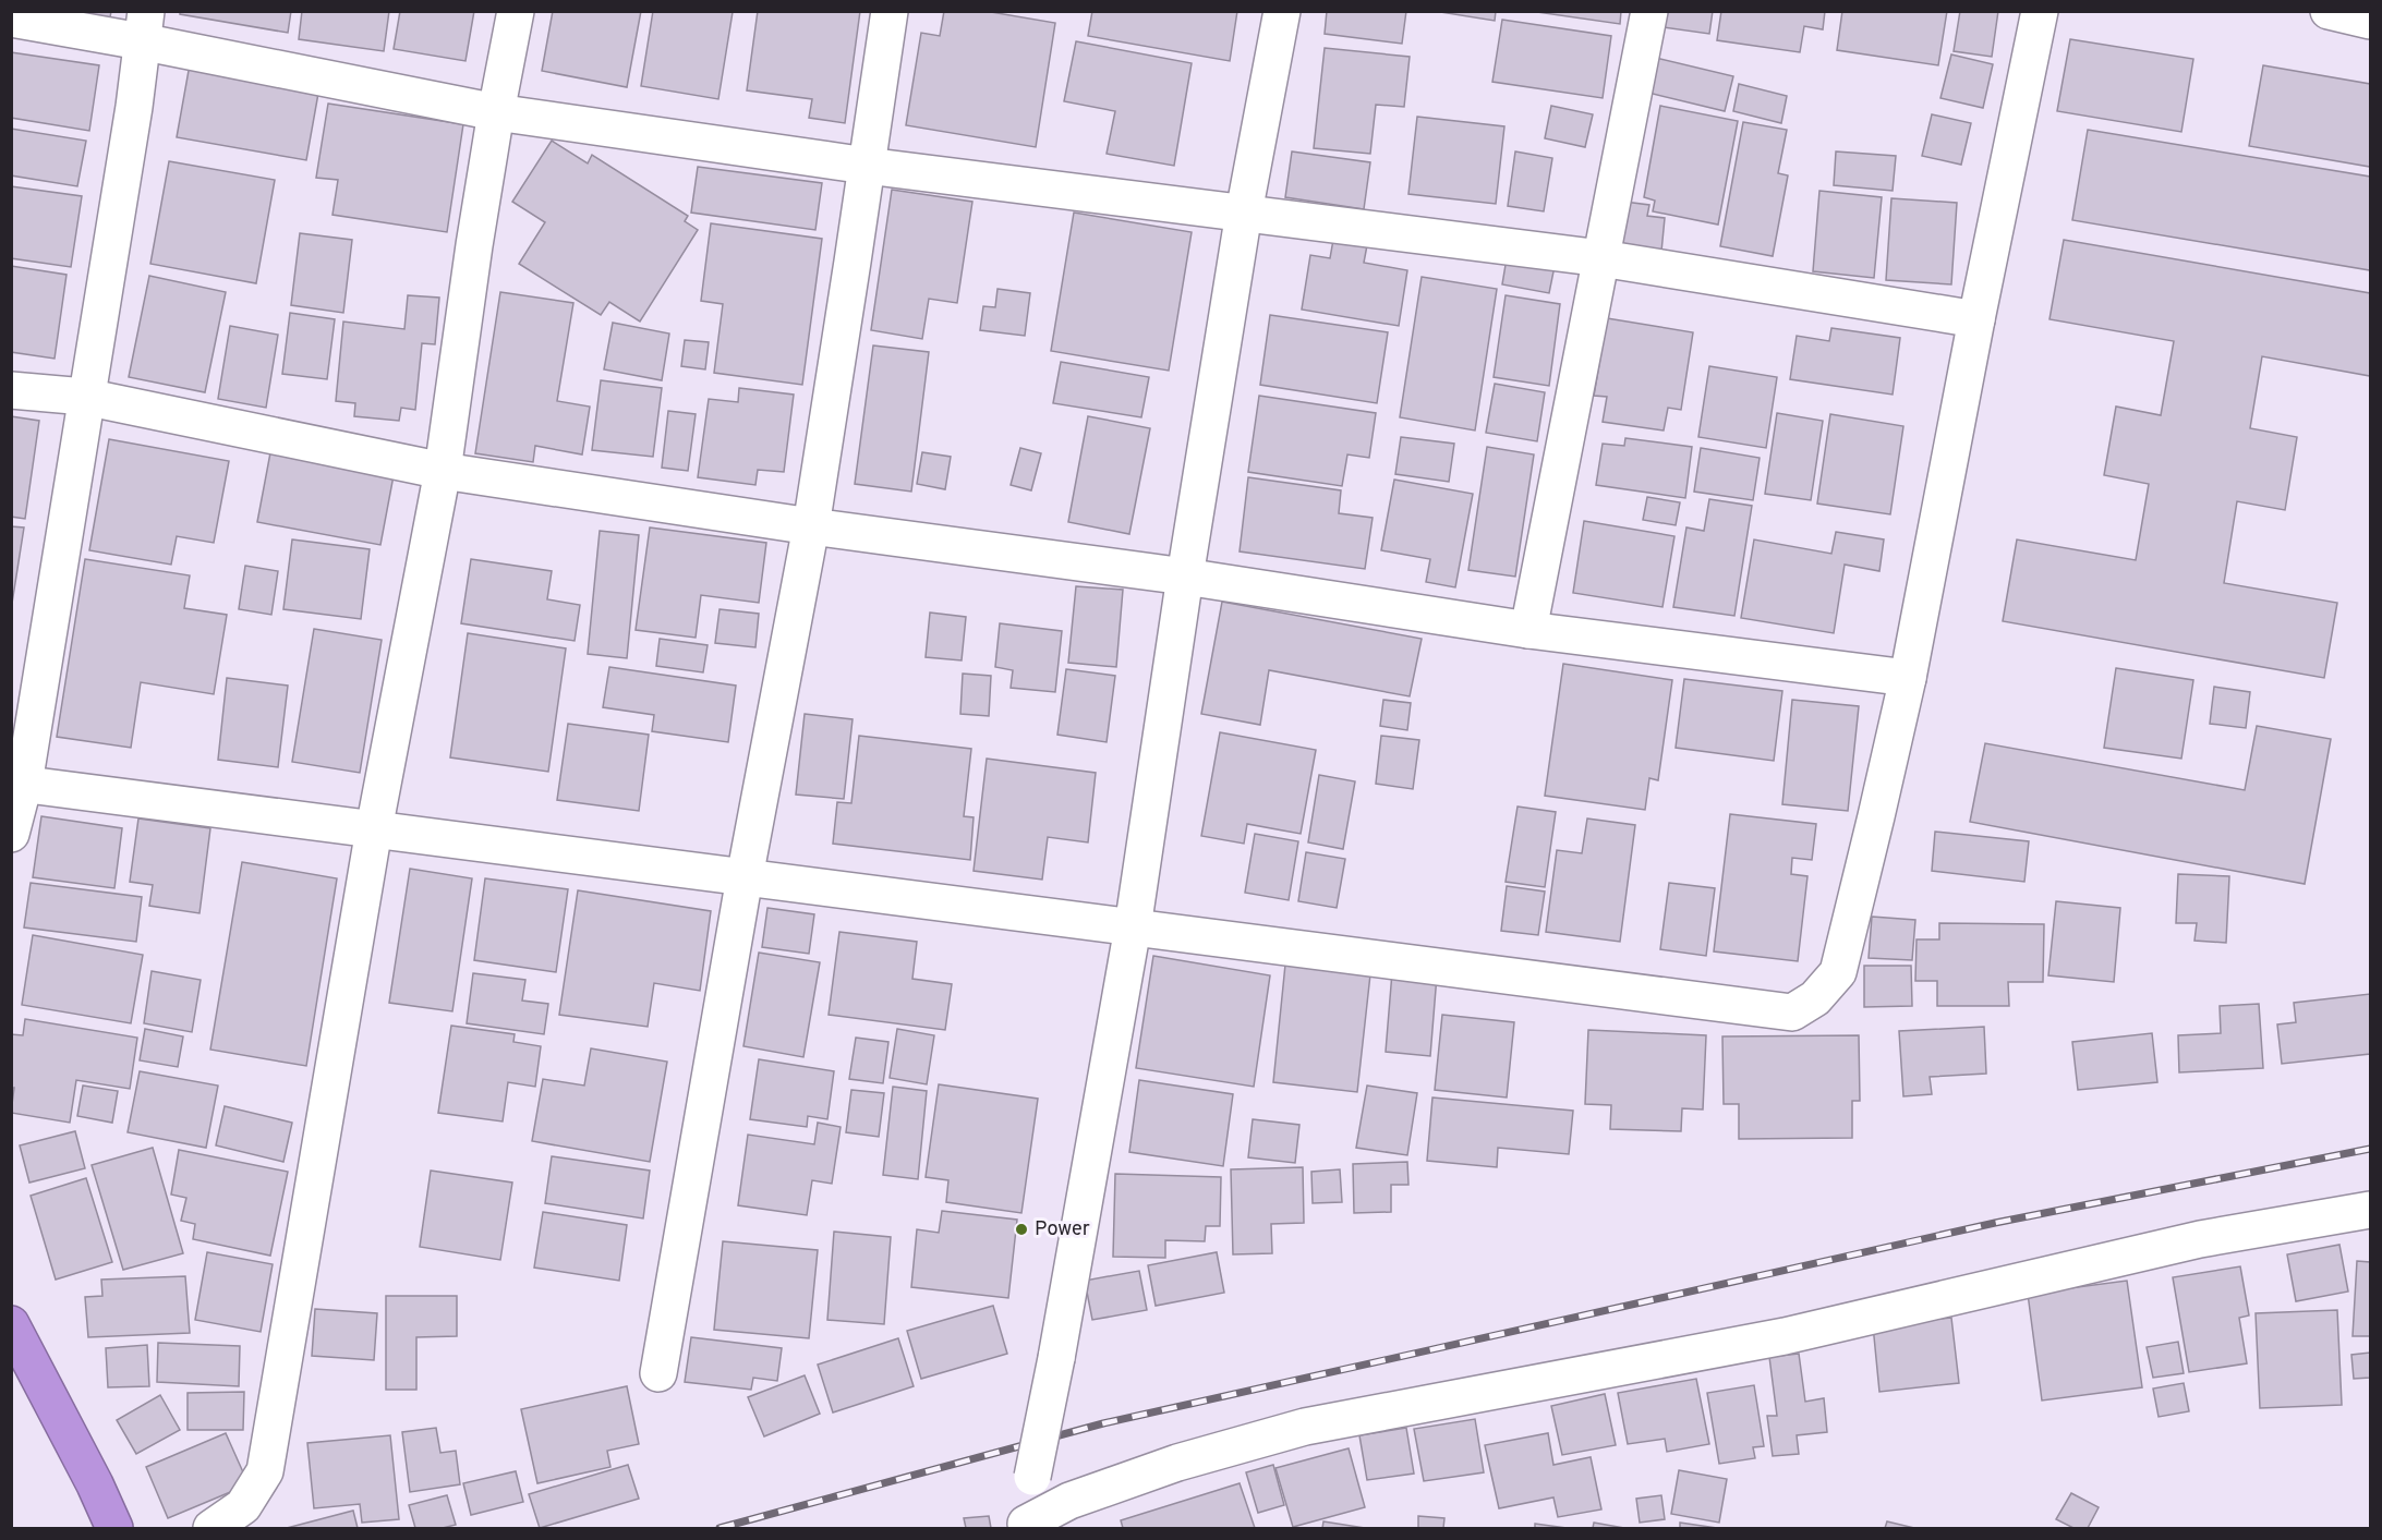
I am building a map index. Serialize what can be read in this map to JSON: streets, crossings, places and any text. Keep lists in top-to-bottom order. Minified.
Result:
{"places":["Power"]}
